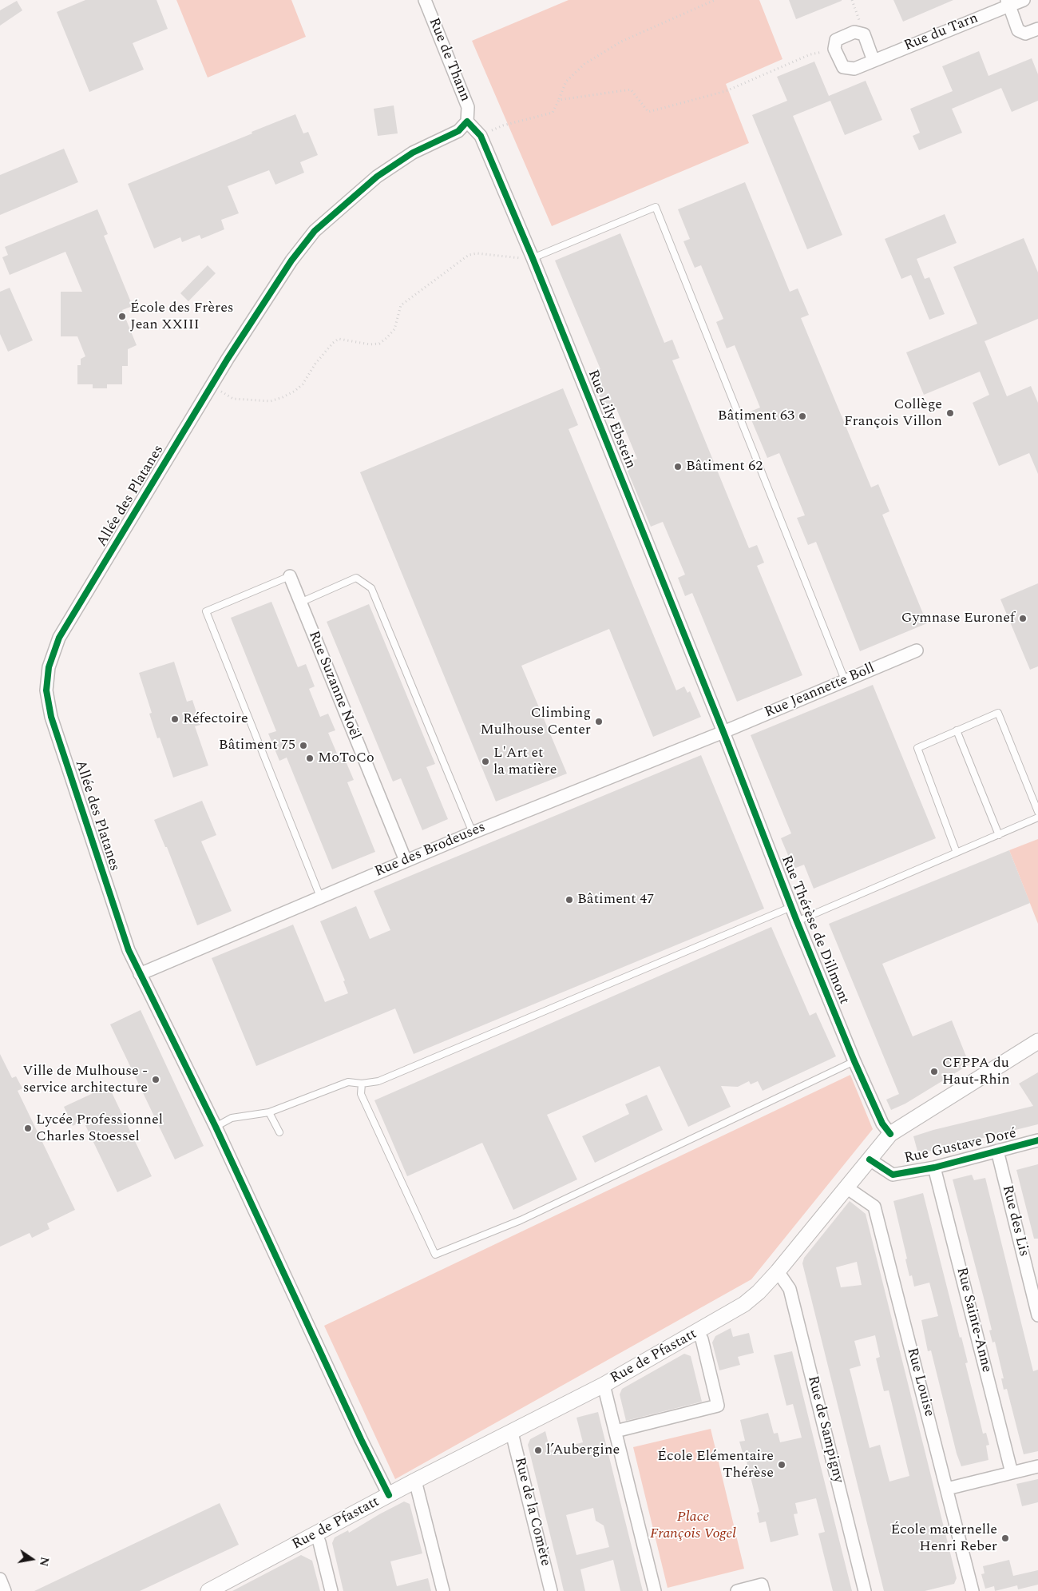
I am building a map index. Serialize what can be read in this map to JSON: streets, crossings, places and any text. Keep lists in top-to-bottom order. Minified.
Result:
{"streets":{"street":["Rue du Tarn","Rue de Thann","Rue Lily Ebstein","Allée des Platanes","Rue Suzanne Noël","Rue Jeannette Boll","Rue des Brodeuses","Rue Thérèse de Dillmont","Rue Gustave Doré","Rue des Lis","Rue Sainte-Anne","Rue de Pfastatt","Rue Louise","Rue de Sampigny","Rue de la Comète"]},"crossings":[["Rue de Thann","Rue Lily Ebstein"],["Rue de Thann","Allée des Platanes"],["Rue Lily Ebstein","Allée des Platanes"],["Rue Lily Ebstein","Rue Jeannette Boll"],["Rue Lily Ebstein","Rue des Brodeuses"],["Rue Lily Ebstein","Rue Thérèse de Dillmont"],["Allée des Platanes","Rue des Brodeuses"],["Allée des Platanes","Rue de Pfastatt"],["Rue Suzanne Noël","Rue des Brodeuses"],["Rue Jeannette Boll","Rue des Brodeuses"],["Rue Jeannette Boll","Rue Thérèse de Dillmont"],["Rue des Brodeuses","Rue Thérèse de Dillmont"],["Rue Thérèse de Dillmont","Rue de Pfastatt"],["Rue Gustave Doré","Rue des Lis"],["Rue Gustave Doré","Rue Sainte-Anne"],["Rue Gustave Doré","Rue de Pfastatt"],["Rue de Pfastatt","Rue Louise"],["Rue de Pfastatt","Rue de Sampigny"],["Rue de Pfastatt","Rue de la Comète"]],"parks":["Place François Vogel"],"places":["École des Frères Jean XXIII","Collège François Villon","Bâtiment 63","Bâtiment 62","Gymnase Euronef","Réfectoire","Climbing Mulhouse Center","Bâtiment 75","MoToCo","L'Art et la matière","Bâtiment 47","CFPPA du Haut-Rhin","Ville de Mulhouse - service architecture","Lycée Professionnel Charles Stoessel","l’Aubergine","École Elémentaire Thérèse","École maternelle Henri Reber"],"north":"right"}
